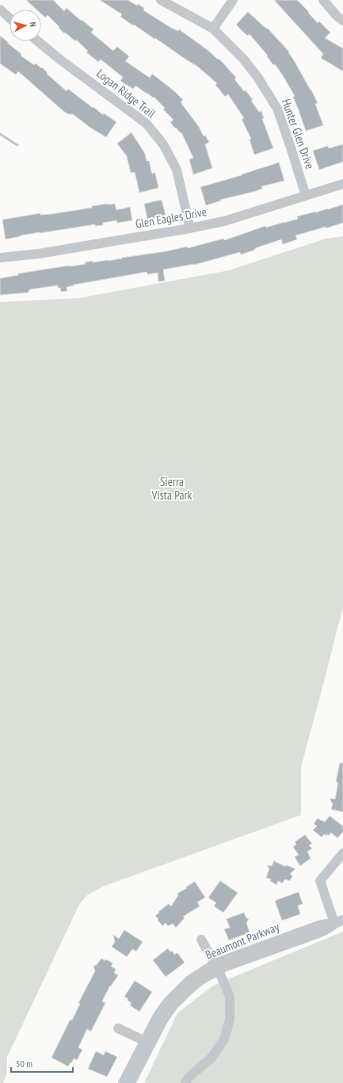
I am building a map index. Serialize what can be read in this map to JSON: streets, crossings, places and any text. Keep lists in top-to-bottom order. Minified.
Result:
{"streets":{"street":["Logan Ridge Trail","Hunter Glen Drive","Glen Eagles Drive","Beaumont Parkway"]},"crossings":[["Logan Ridge Trail","Glen Eagles Drive"],["Hunter Glen Drive","Glen Eagles Drive"]],"parks":["Sierra Vista Park"],"scale_bar":"50 m","north":"right"}
